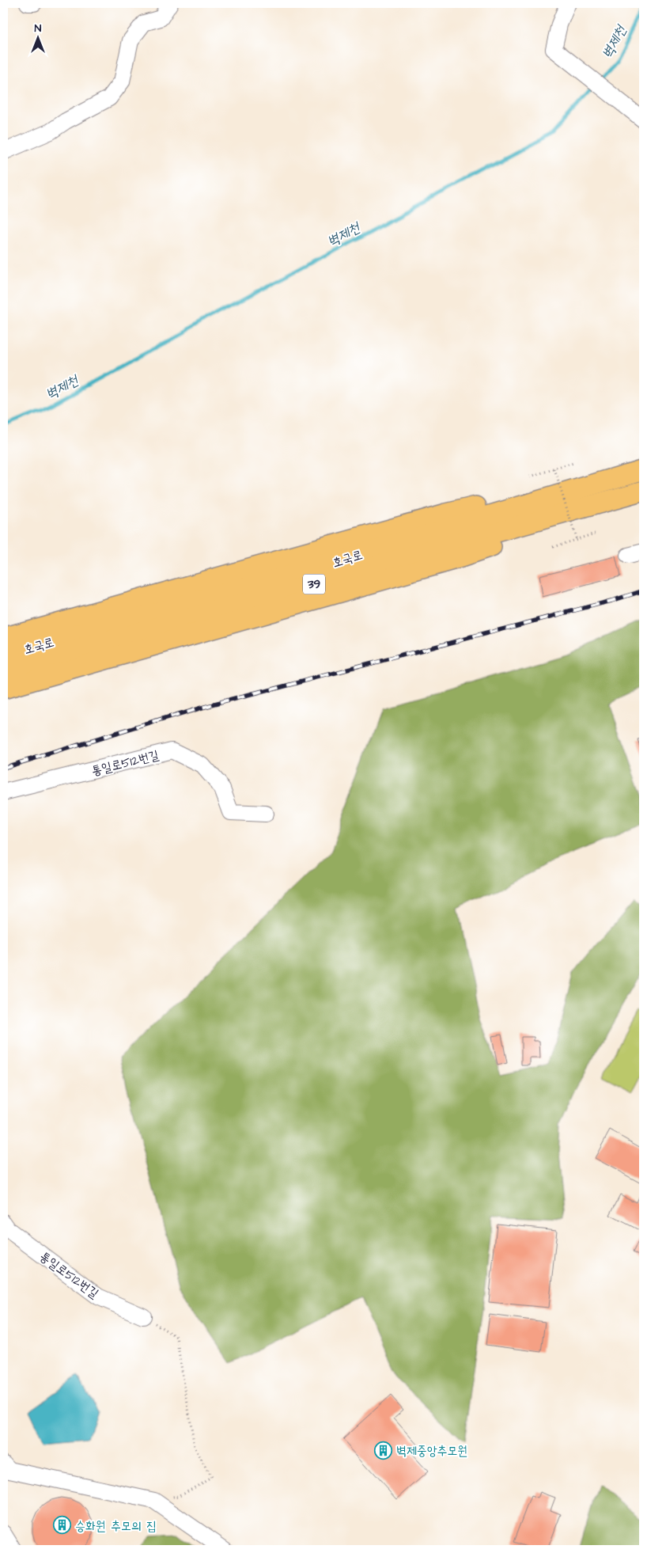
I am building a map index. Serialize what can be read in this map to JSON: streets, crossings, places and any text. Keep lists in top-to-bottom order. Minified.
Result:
{"streets":{"main road":["호국로","39"],"street":["통일로512번길"]},"water":["벽제천"],"places":{"building":["벽제중앙추모원","승화원 추모의 집"]},"north":"top"}
